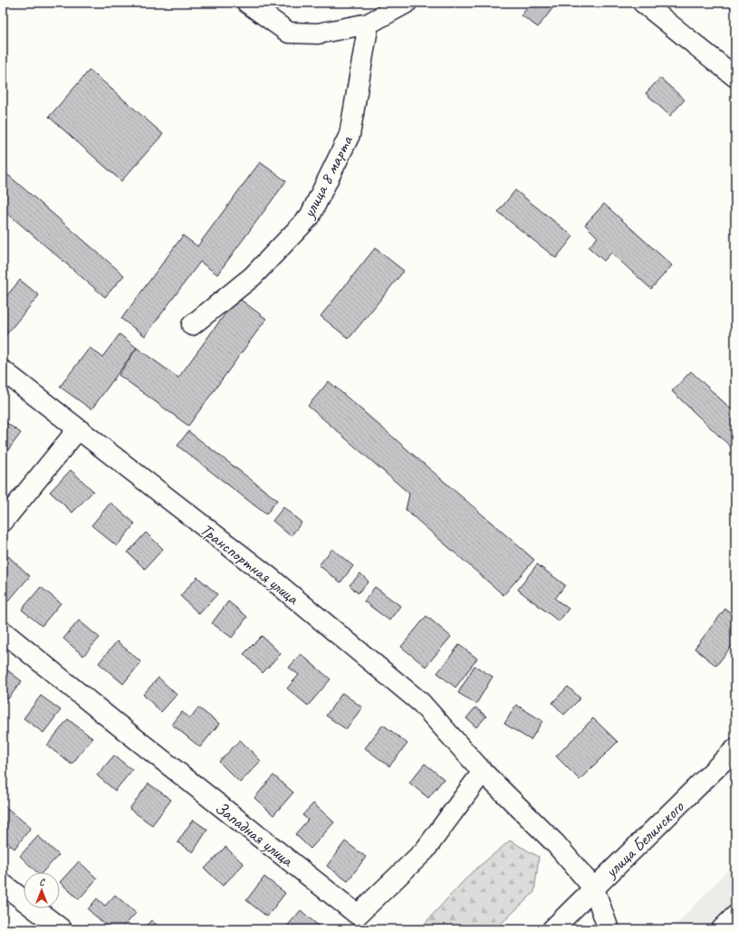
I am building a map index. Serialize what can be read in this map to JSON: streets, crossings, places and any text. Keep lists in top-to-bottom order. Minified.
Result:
{"streets":{"street":["улица 8 марта","Транспортная улица","Западная улица","улица Белинского"]},"crossings":[["Транспортная улица","Западная улица"],["Транспортная улица","улица Белинского"]],"north":"top"}
